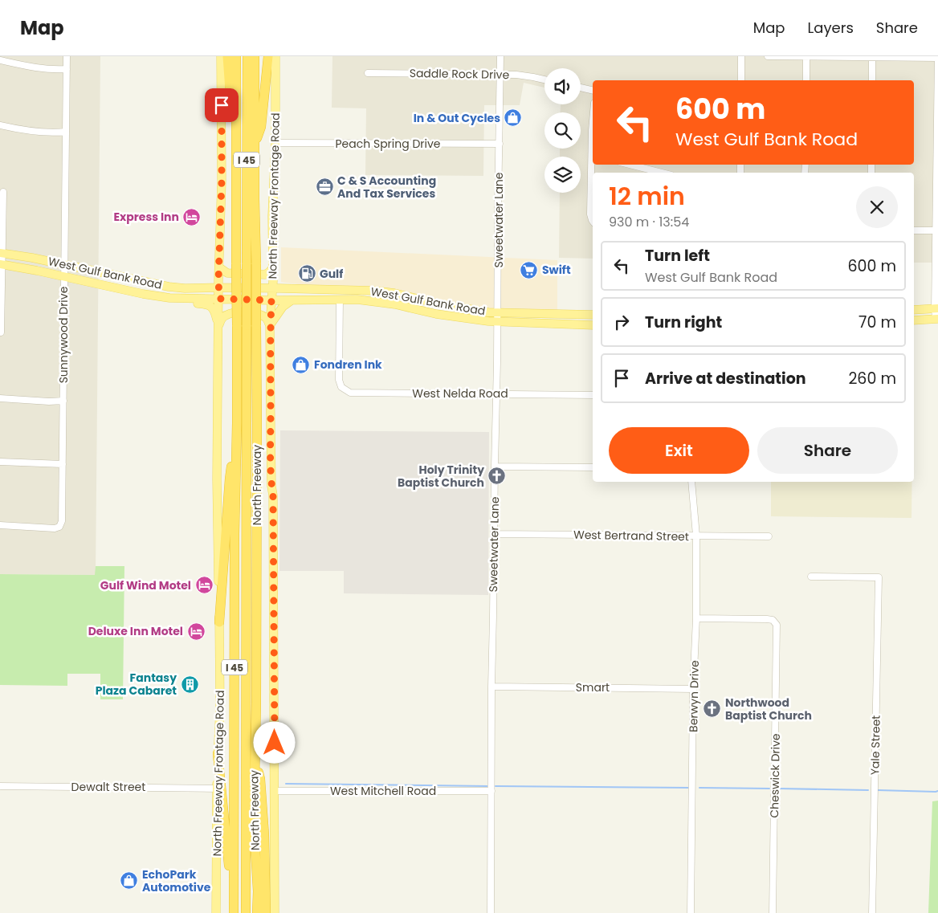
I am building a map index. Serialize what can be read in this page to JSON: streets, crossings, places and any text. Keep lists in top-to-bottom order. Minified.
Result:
{"streets":{"highway":["I 45","North Freeway"],"main road":["North Freeway Frontage Road","West Gulf Bank Road"],"street":["Saddle Rock Drive","Peach Spring Drive","Sweetwater Lane","Sunnywood Drive","West Nelda Road","West Bertrand Street","Smart","Berwyn Drive","Yale Street","Cheswick Drive","Dewalt Street","West Mitchell Road"]},"crossings":[["Saddle Rock Drive","Sweetwater Lane"],["Peach Spring Drive","North Freeway Frontage Road"],["Peach Spring Drive","Sweetwater Lane"],["North Freeway Frontage Road","West Gulf Bank Road"],["North Freeway Frontage Road","Dewalt Street"],["North Freeway Frontage Road","West Mitchell Road"],["Sweetwater Lane","West Gulf Bank Road"],["Sweetwater Lane","West Nelda Road"],["Sweetwater Lane","West Bertrand Street"],["Sweetwater Lane","Smart"],["Sweetwater Lane","West Mitchell Road"],["West Gulf Bank Road","Sunnywood Drive"],["West Gulf Bank Road","West Nelda Road"],["West Bertrand Street","Berwyn Drive"],["Smart","Berwyn Drive"],["Berwyn Drive","Cheswick Drive"]],"places":{"shop":["In & Out Cycles","Fondren Ink","EchoPark Automotive"],"office":["C & S Accounting And Tax Services"],"hotel":["Express Inn","Gulf Wind Motel","Deluxe Inn Motel"],"supermarket":["Swift"],"fuel station":["Gulf"],"church":["Holy Trinity Baptist Church","Northwood Baptist Church"],"building":["Fantasy Plaza Cabaret"]},"page":{"header":"Map","nav":["Map","Layers","Share"],"turn":["600 m","West Gulf Bank Road"],"heading":["12 min","930 m · 13:54"],"list":[{"name":"Turn left","note":"West Gulf Bank Road","value":"600 m"},{"name":"Turn right","value":"70 m"},{"name":"Arrive at destination","value":"260 m"}],"buttons":["Exit","Share"]}}
